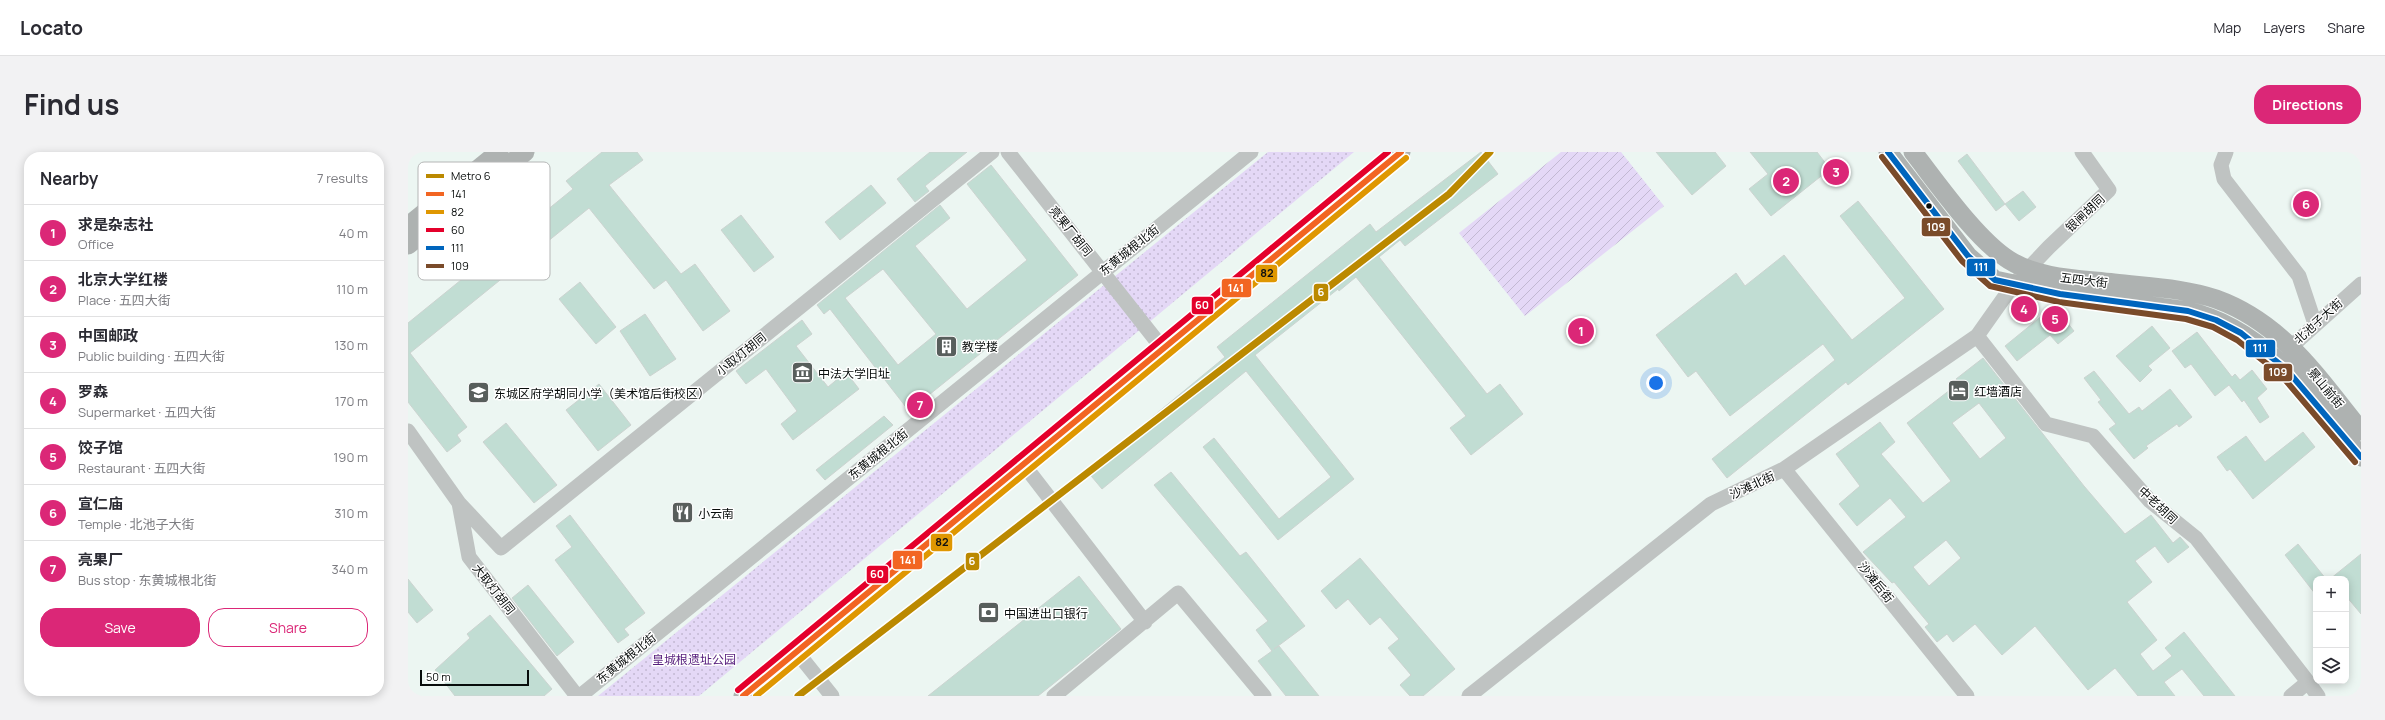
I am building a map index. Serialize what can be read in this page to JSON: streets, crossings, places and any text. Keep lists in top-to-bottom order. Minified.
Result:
{"streets":{"main road":["五四大街","景山前街"],"street":["银闸胡同","亮果厂胡同","东黄城根北街","北池子大街","小取灯胡同","沙滩北街","中老胡同","沙滩后街","大取灯胡同"]},"crossings":[["银闸胡同","五四大街"],["银闸胡同","沙滩北街"],["亮果厂胡同","东黄城根北街"],["东黄城根北街","大取灯胡同"],["五四大街","北池子大街"],["五四大街","景山前街"],["五四大街","沙滩北街"],["北池子大街","景山前街"],["小取灯胡同","大取灯胡同"],["沙滩北街","中老胡同"],["沙滩北街","沙滩后街"]],"parks":["皇城根遗址公园"],"places":{"building":["教学楼"],"museum":["中法大学旧址"],"hotel":["红墙酒店"],"school or university":["东城区府学胡同小学（美术馆后街校区）"],"restaurant":["小云南"],"bank":["中国进出口银行"]},"lines":["metro line 6","transit line 141","transit line 60","transit line 111","transit line 109","transit line 82"],"legend":["Metro 6","141","82","60","111","109"],"scale_bar":"50 m","page":{"header":"Locato","nav":["Map","Layers","Share"],"title":"Find us","buttons":["Directions",["Save","Share"]],"heading":["Nearby","7 results"],"pins":["3","2","6","4","5","1","7"],"list":[{"mark":"1","name":"求是杂志社","note":"Office","value":"40 m"},{"mark":"2","name":"北京大学红楼","note":"Place · 五四大街","value":"110 m"},{"mark":"3","name":"中国邮政","note":"Public building · 五四大街","value":"130 m"},{"mark":"4","name":"罗森","note":"Supermarket · 五四大街","value":"170 m"},{"mark":"5","name":"饺子馆","note":"Restaurant · 五四大街","value":"190 m"},{"mark":"6","name":"宣仁庙","note":"Temple · 北池子大街","value":"310 m"},{"mark":"7","name":"亮果厂","note":"Bus stop · 东黄城根北街","value":"340 m"}],"map_buttons":["+","−"],"scale":"50 m"}}
